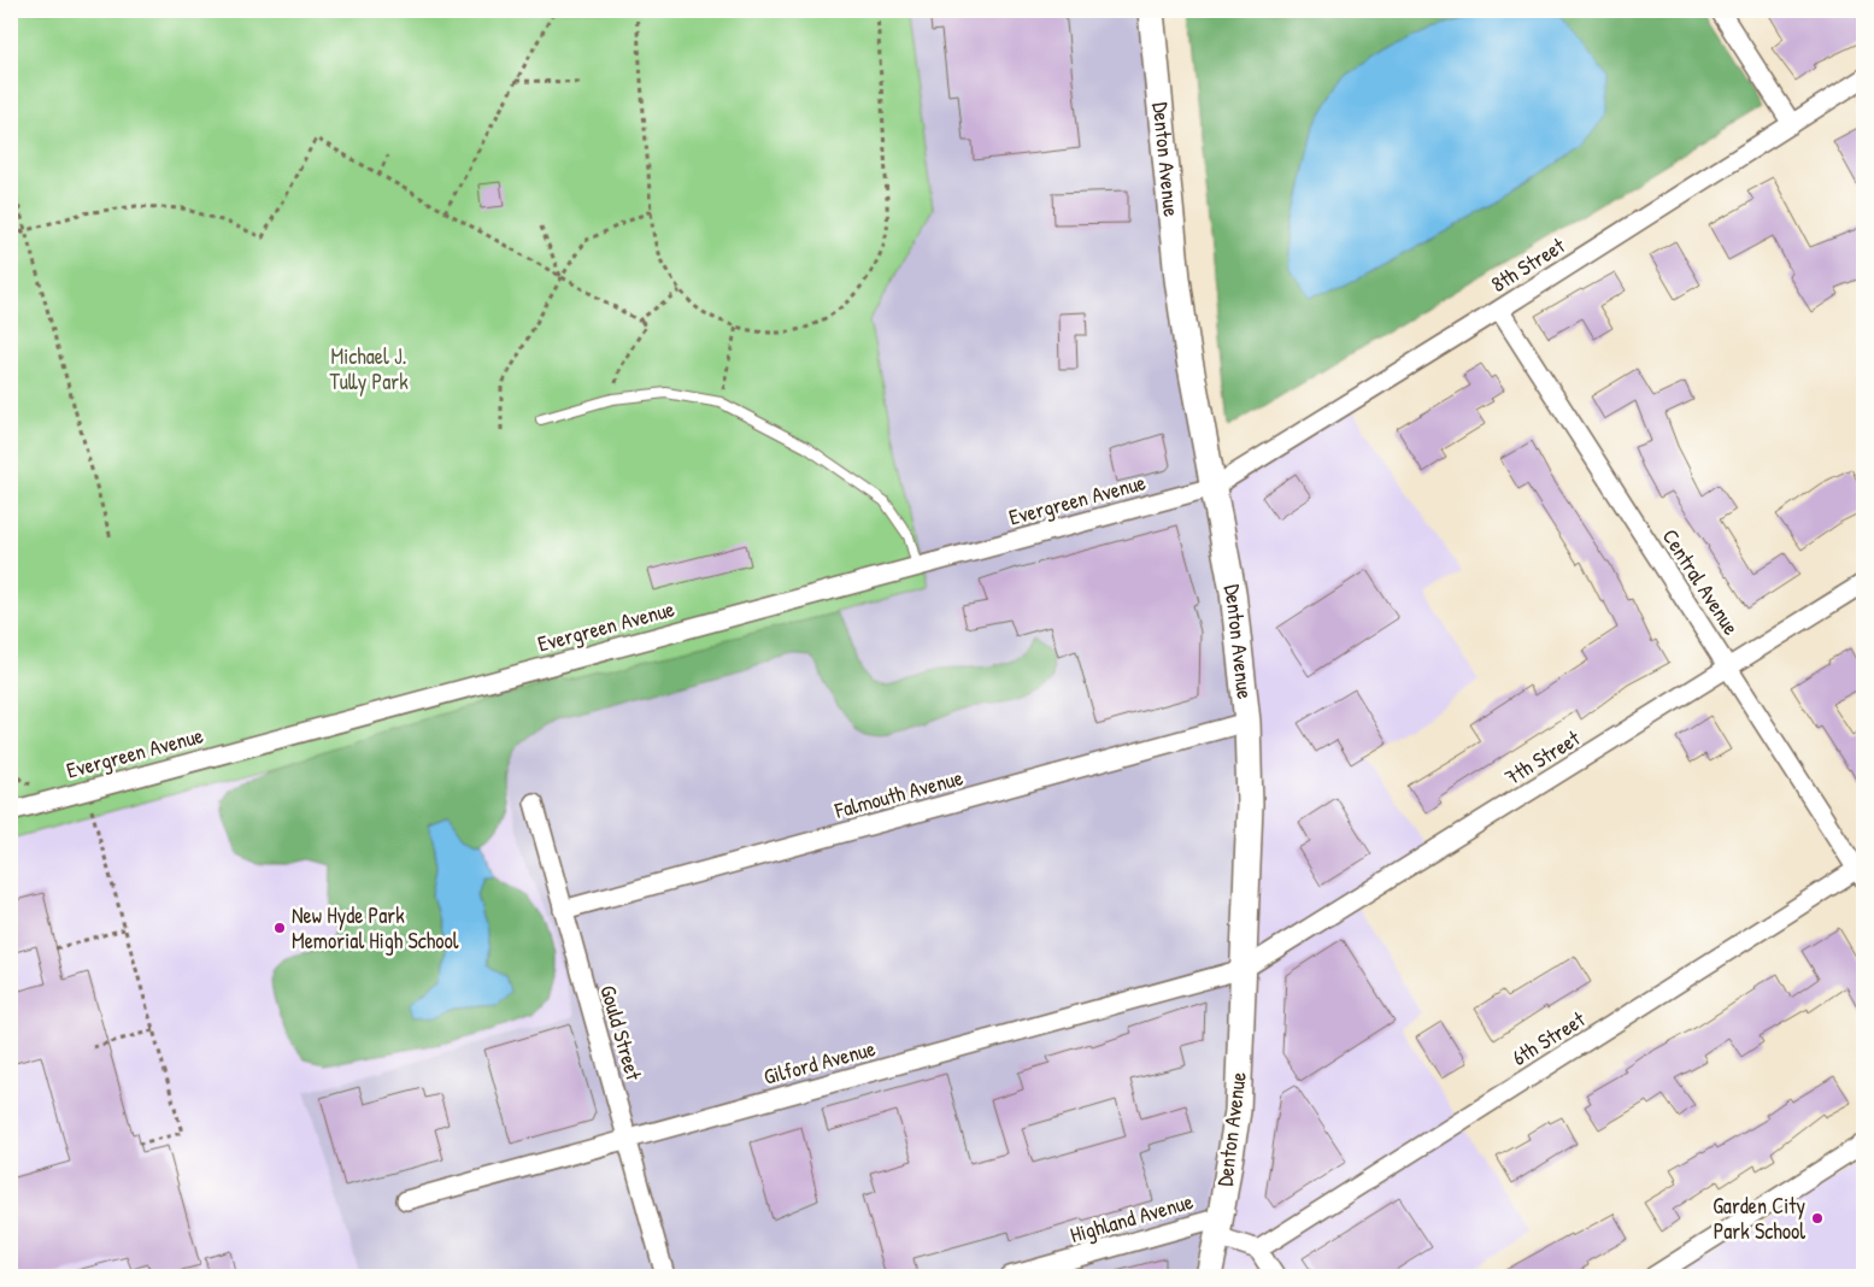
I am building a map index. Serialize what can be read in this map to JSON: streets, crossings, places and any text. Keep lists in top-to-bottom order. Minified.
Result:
{"streets":{"main road":["Denton Avenue"],"street":["8th Street","Evergreen Avenue","Central Avenue","7th Street","Falmouth Avenue","Gould Street","6th Street","Gilford Avenue","Highland Avenue"]},"crossings":[["Denton Avenue","8th Street"],["Denton Avenue","Evergreen Avenue"],["Denton Avenue","7th Street"],["Denton Avenue","Falmouth Avenue"],["Denton Avenue","Gilford Avenue"],["Denton Avenue","Highland Avenue"],["8th Street","Evergreen Avenue"],["8th Street","Central Avenue"],["Central Avenue","7th Street"],["Central Avenue","6th Street"],["7th Street","Gilford Avenue"],["Falmouth Avenue","Gould Street"],["Gould Street","Gilford Avenue"]],"parks":["Michael J. Tully Park"],"places":["New Hyde Park Memorial High School","Garden City Park School"]}
